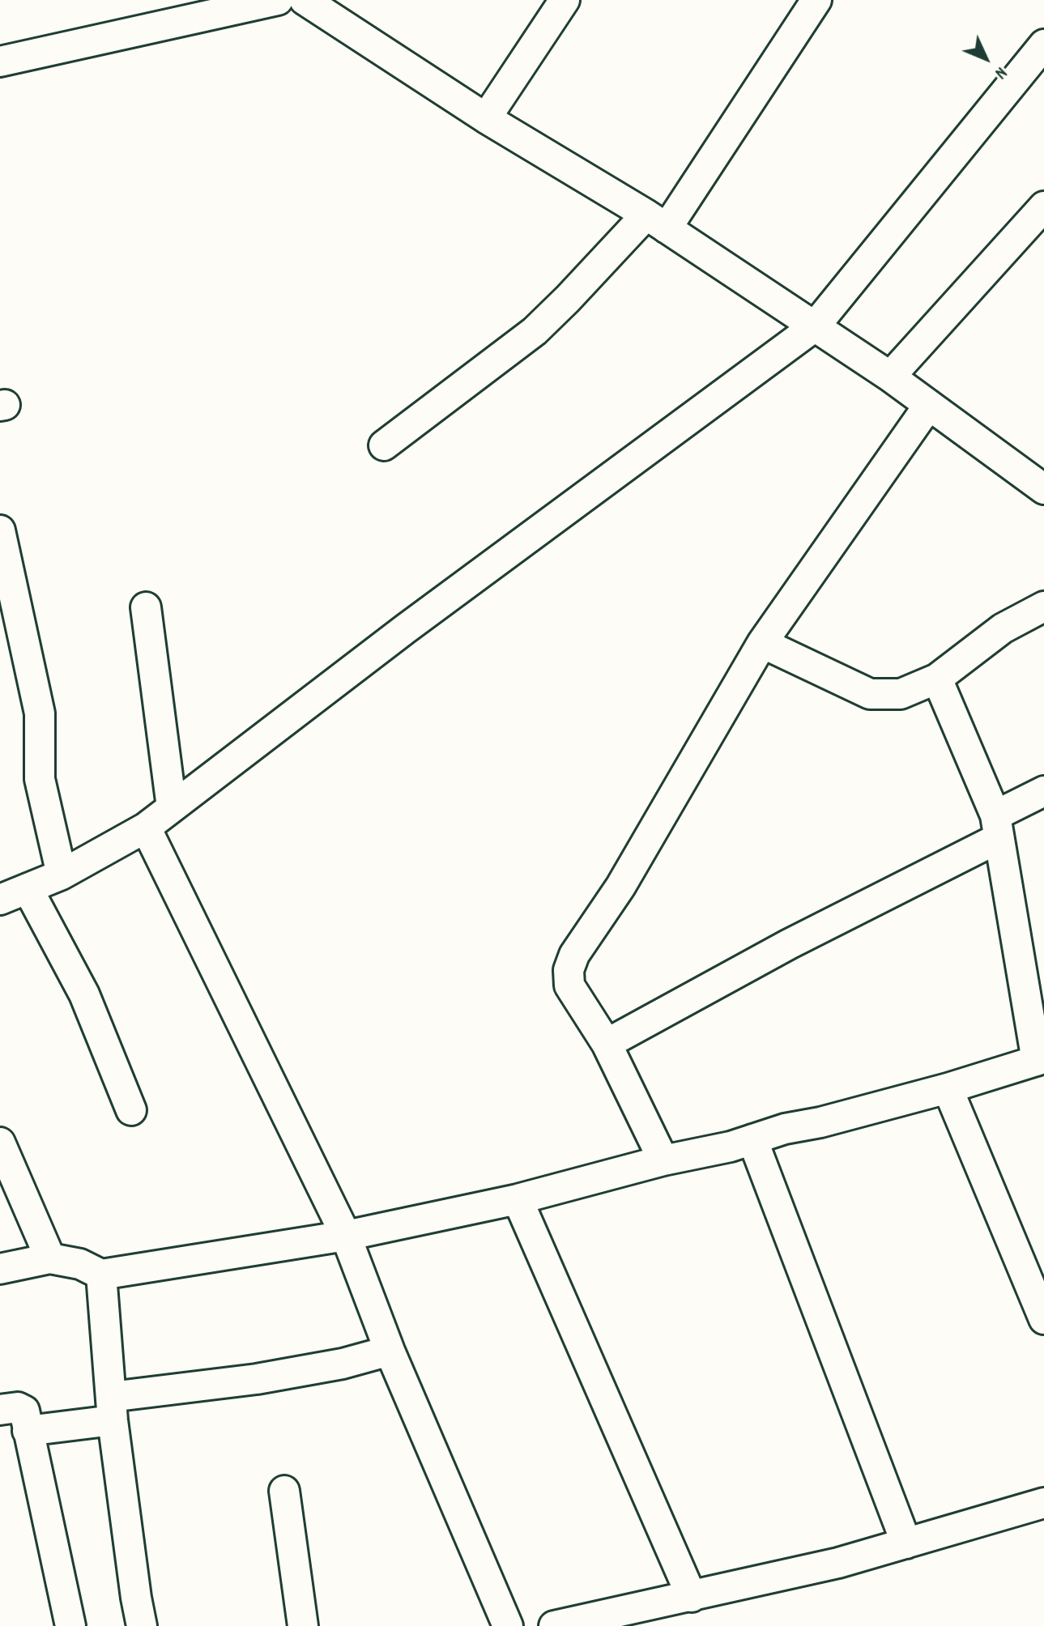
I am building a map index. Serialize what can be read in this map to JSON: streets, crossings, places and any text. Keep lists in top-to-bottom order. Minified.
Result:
{"north":"bottom right"}
